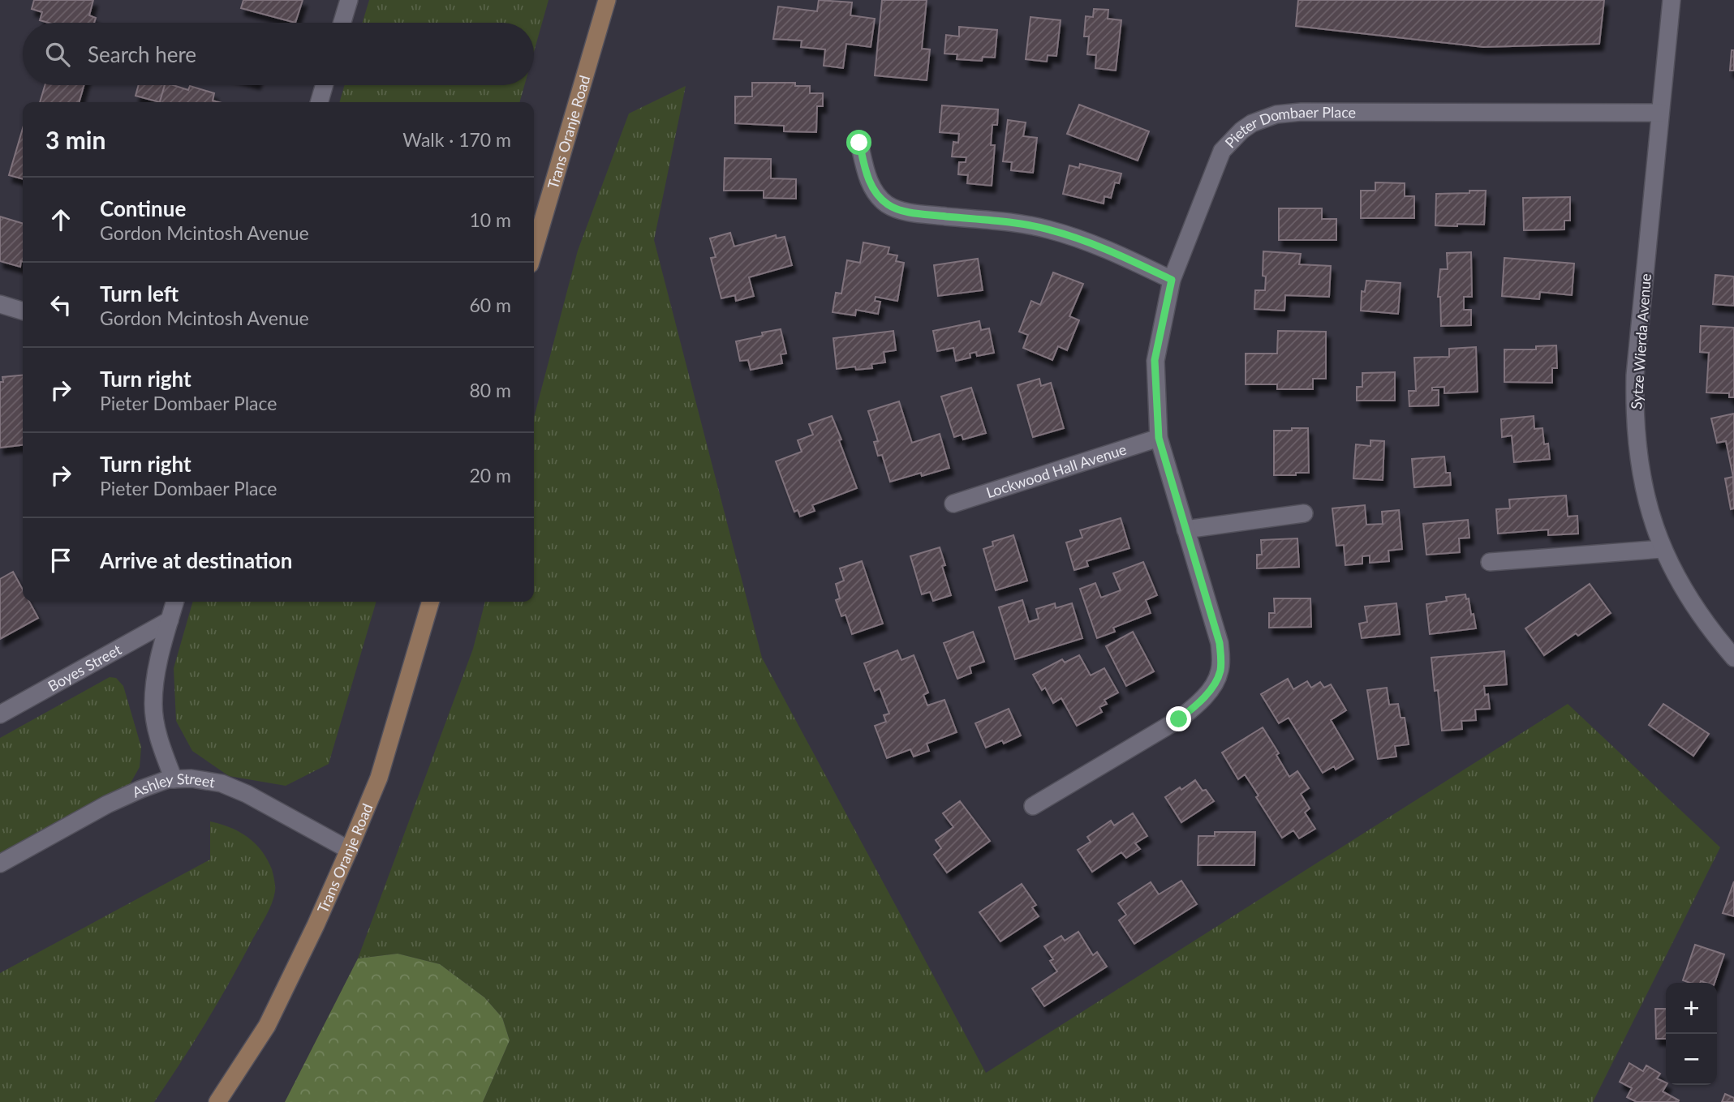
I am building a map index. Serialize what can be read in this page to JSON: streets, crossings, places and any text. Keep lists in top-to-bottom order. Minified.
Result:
{"streets":{"main road":["Trans Oranje Road"],"street":["Pieter Dombaer Place","Sytze Wierda Avenue","Lockwood Hall Avenue","Boyes Street","Ashley Street"]},"crossings":[["Pieter Dombaer Place","Sytze Wierda Avenue"],["Pieter Dombaer Place","Lockwood Hall Avenue"],["Trans Oranje Road","Ashley Street"]],"page":{"search":"Search here","heading":["3 min","Walk · 170 m"],"list":[["Continue","Gordon Mcintosh Avenue","10 m"],["Turn left","Gordon Mcintosh Avenue","60 m"],["Turn right","Pieter Dombaer Place","80 m"],["Turn right","Pieter Dombaer Place","20 m"],"Arrive at destination"],"map_buttons":["+","−"]}}
